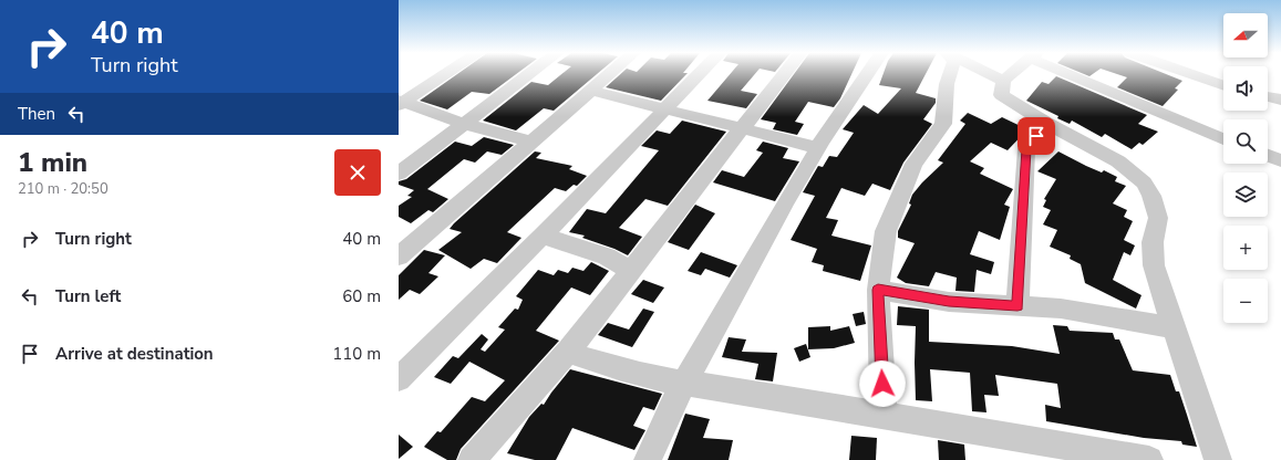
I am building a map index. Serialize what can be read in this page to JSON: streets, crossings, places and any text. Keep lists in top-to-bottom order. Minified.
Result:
{"north":"left","page":{"turn":["40 m","Turn right"],"map_buttons":["+","−"],"then":"Then","heading":["1 min","210 m · 20:50"],"list":[{"name":"Turn right","value":"40 m"},{"name":"Turn left","value":"60 m"},{"name":"Arrive at destination","value":"110 m"}]}}
